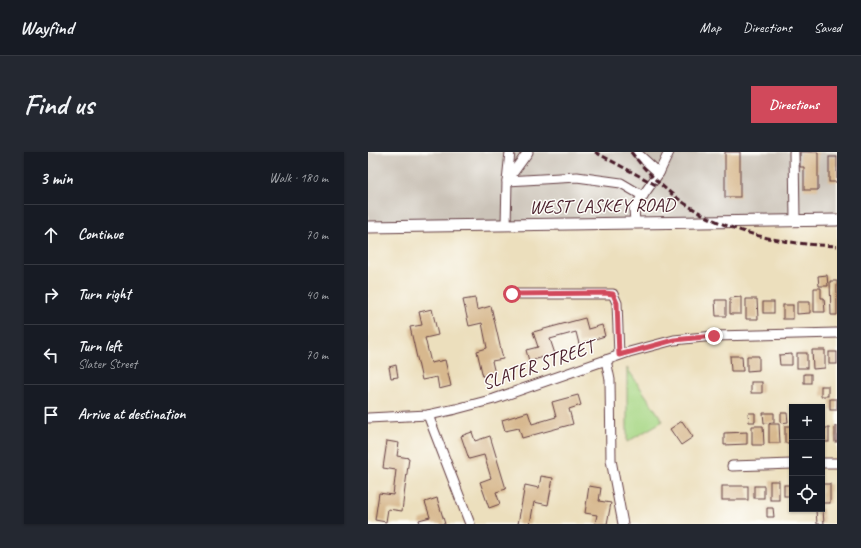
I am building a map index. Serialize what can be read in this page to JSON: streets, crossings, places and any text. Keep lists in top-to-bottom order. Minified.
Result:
{"streets":{"main road":["WEST LASKEY ROAD"],"street":["SLATER STREET"]},"page":{"header":"Wayfind","nav":["Map","Directions","Saved"],"buttons":"Directions","title":"Find us","heading":["3 min","Walk · 180 m"],"list":[["Continue","70 m"],["Turn right","40 m"],["Turn left","Slater Street","70 m"],"Arrive at destination"],"map_buttons":["+","−"]}}
